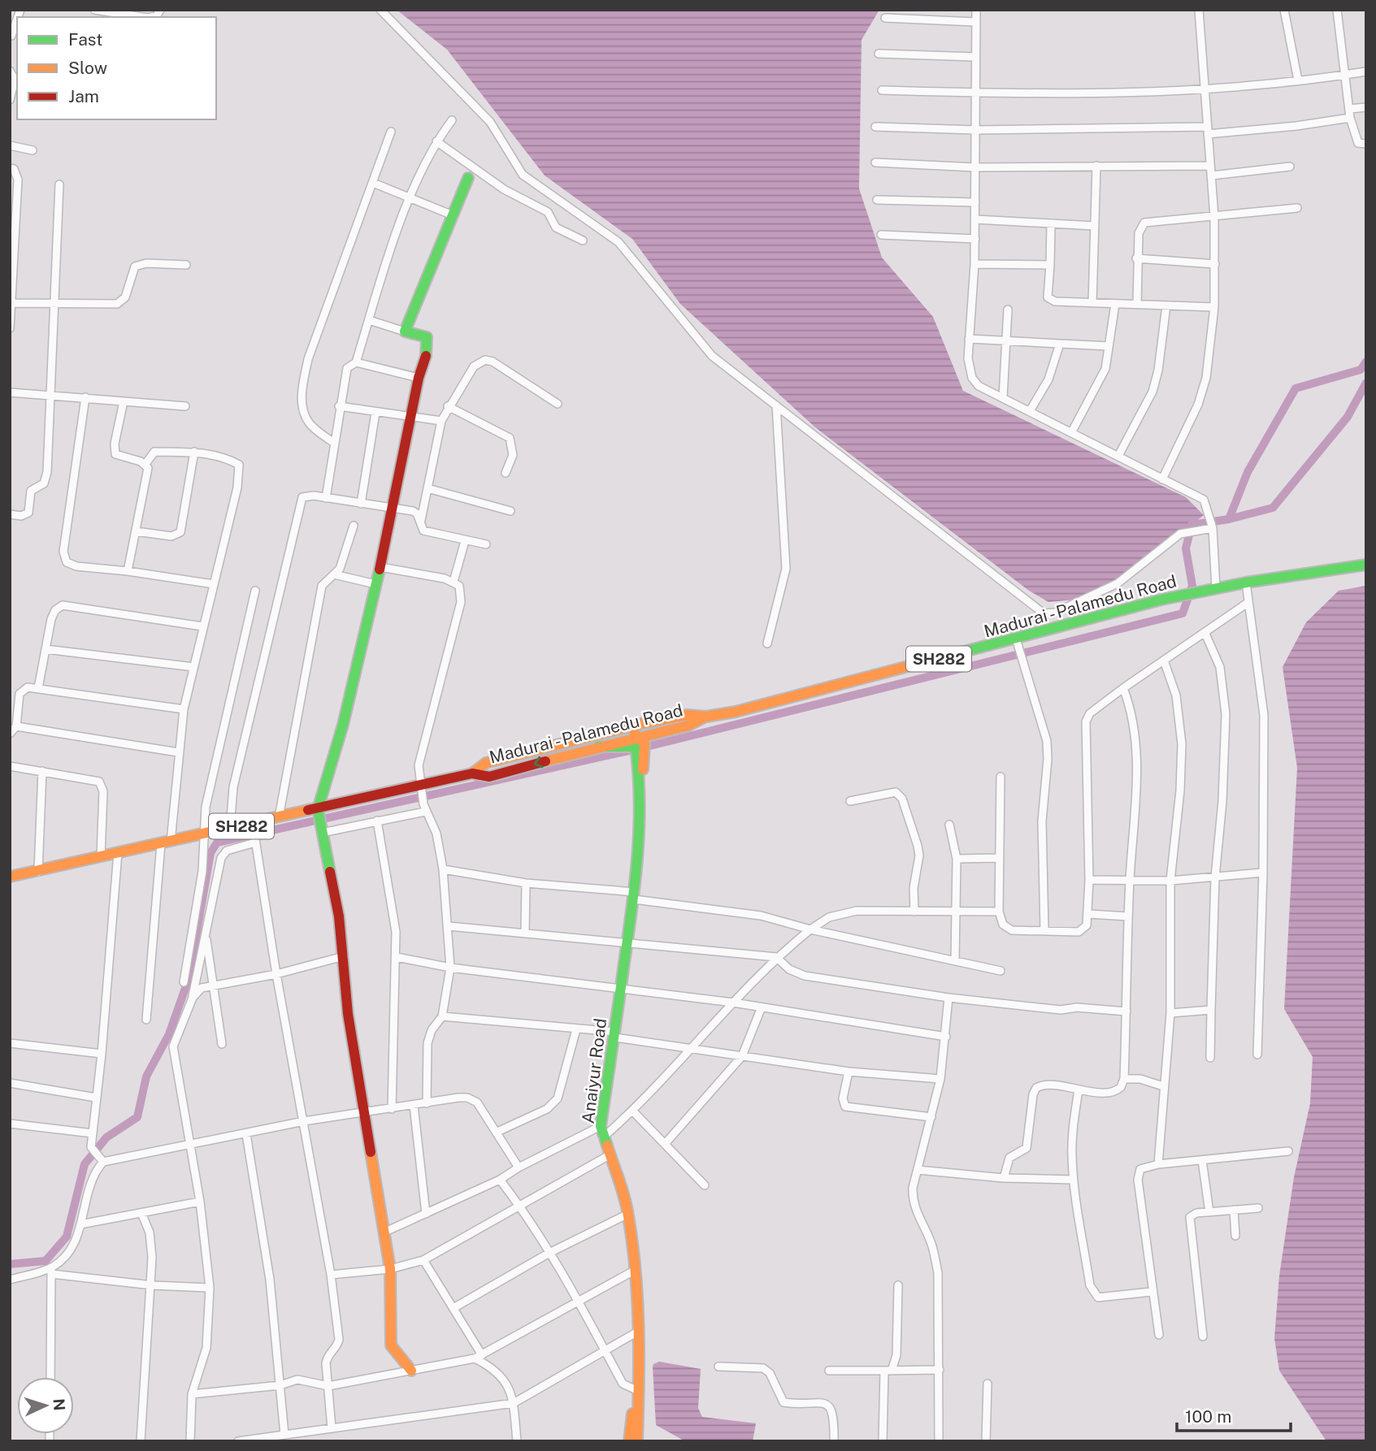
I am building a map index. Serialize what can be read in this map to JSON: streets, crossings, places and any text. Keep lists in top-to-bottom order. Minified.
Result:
{"streets":{"main road":["Madurai - Palamedu Road","SH282","Anaiyur Road"]},"crossings":[["Madurai - Palamedu Road","Anaiyur Road"]],"legend":["Fast","Slow","Jam"],"scale_bar":"100 m","north":"right"}
